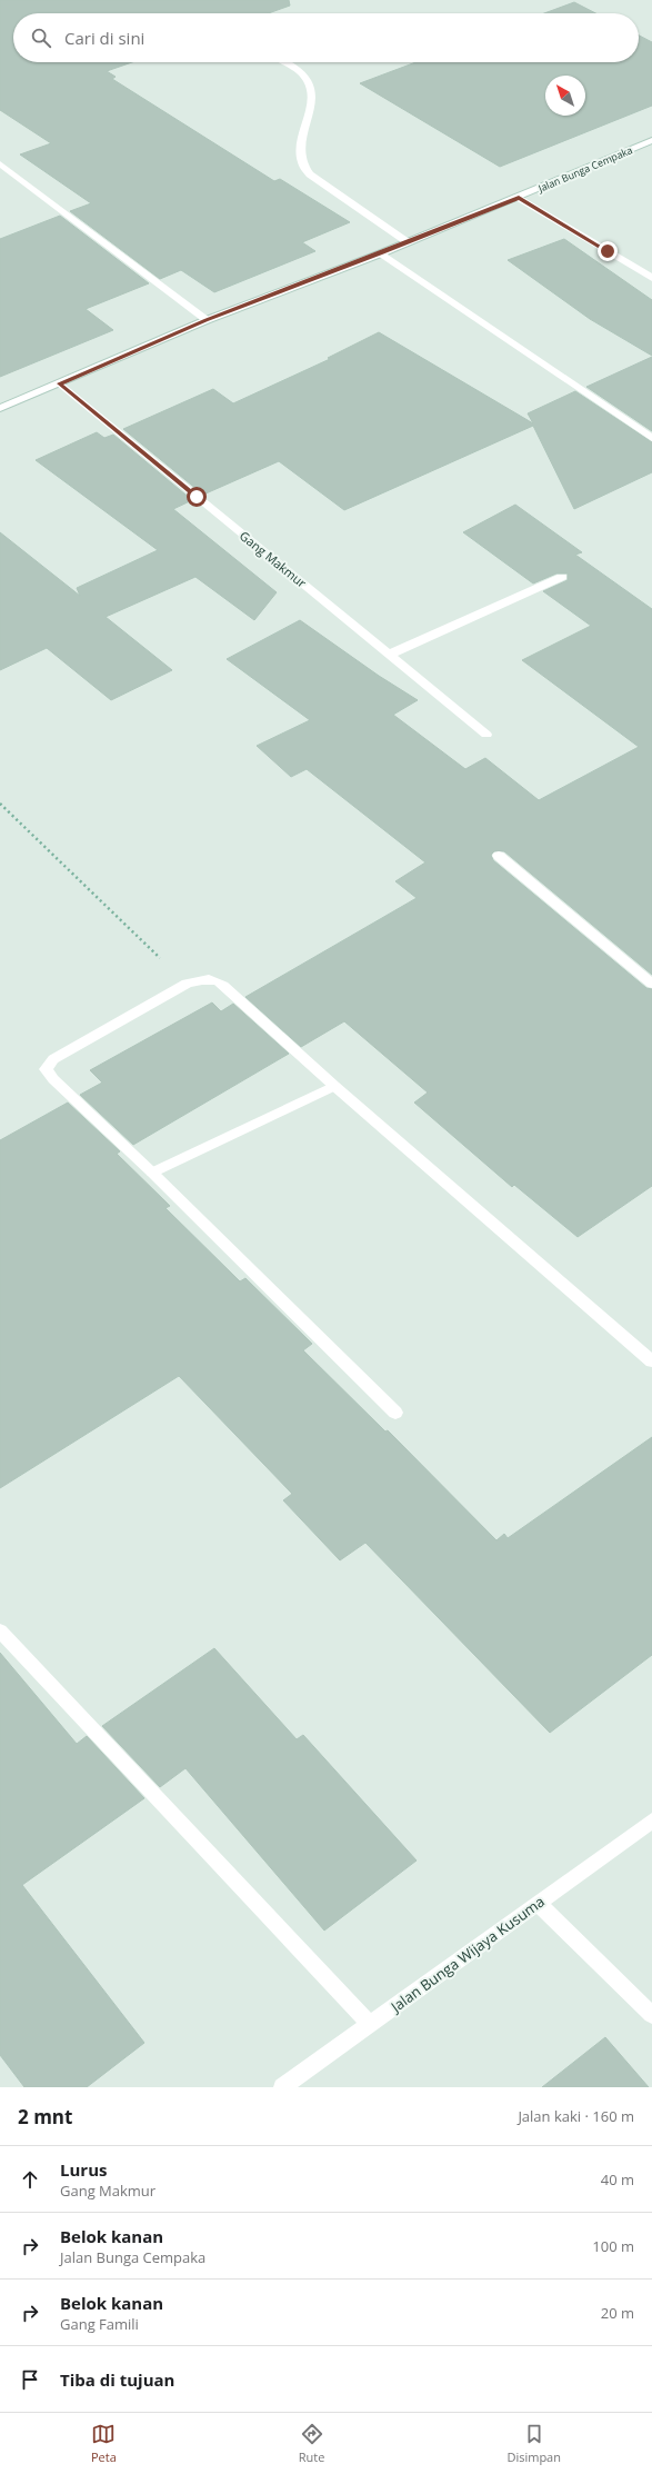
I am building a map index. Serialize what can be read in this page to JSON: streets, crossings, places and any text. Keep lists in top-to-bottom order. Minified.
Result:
{"streets":{"street":["Jalan Bunga Cempaka","Gang Makmur","Jalan Bunga Wijaya Kusuma"]},"crossings":[["Jalan Bunga Cempaka","Gang Makmur"]],"north":"top left","page":{"search":"Cari di sini","heading":["2 mnt","Jalan kaki · 160 m"],"list":[["Lurus","Gang Makmur","40 m"],["Belok kanan","Jalan Bunga Cempaka","100 m"],["Belok kanan","Gang Famili","20 m"],"Tiba di tujuan"],"nav":["Peta","Rute","Disimpan"]}}
